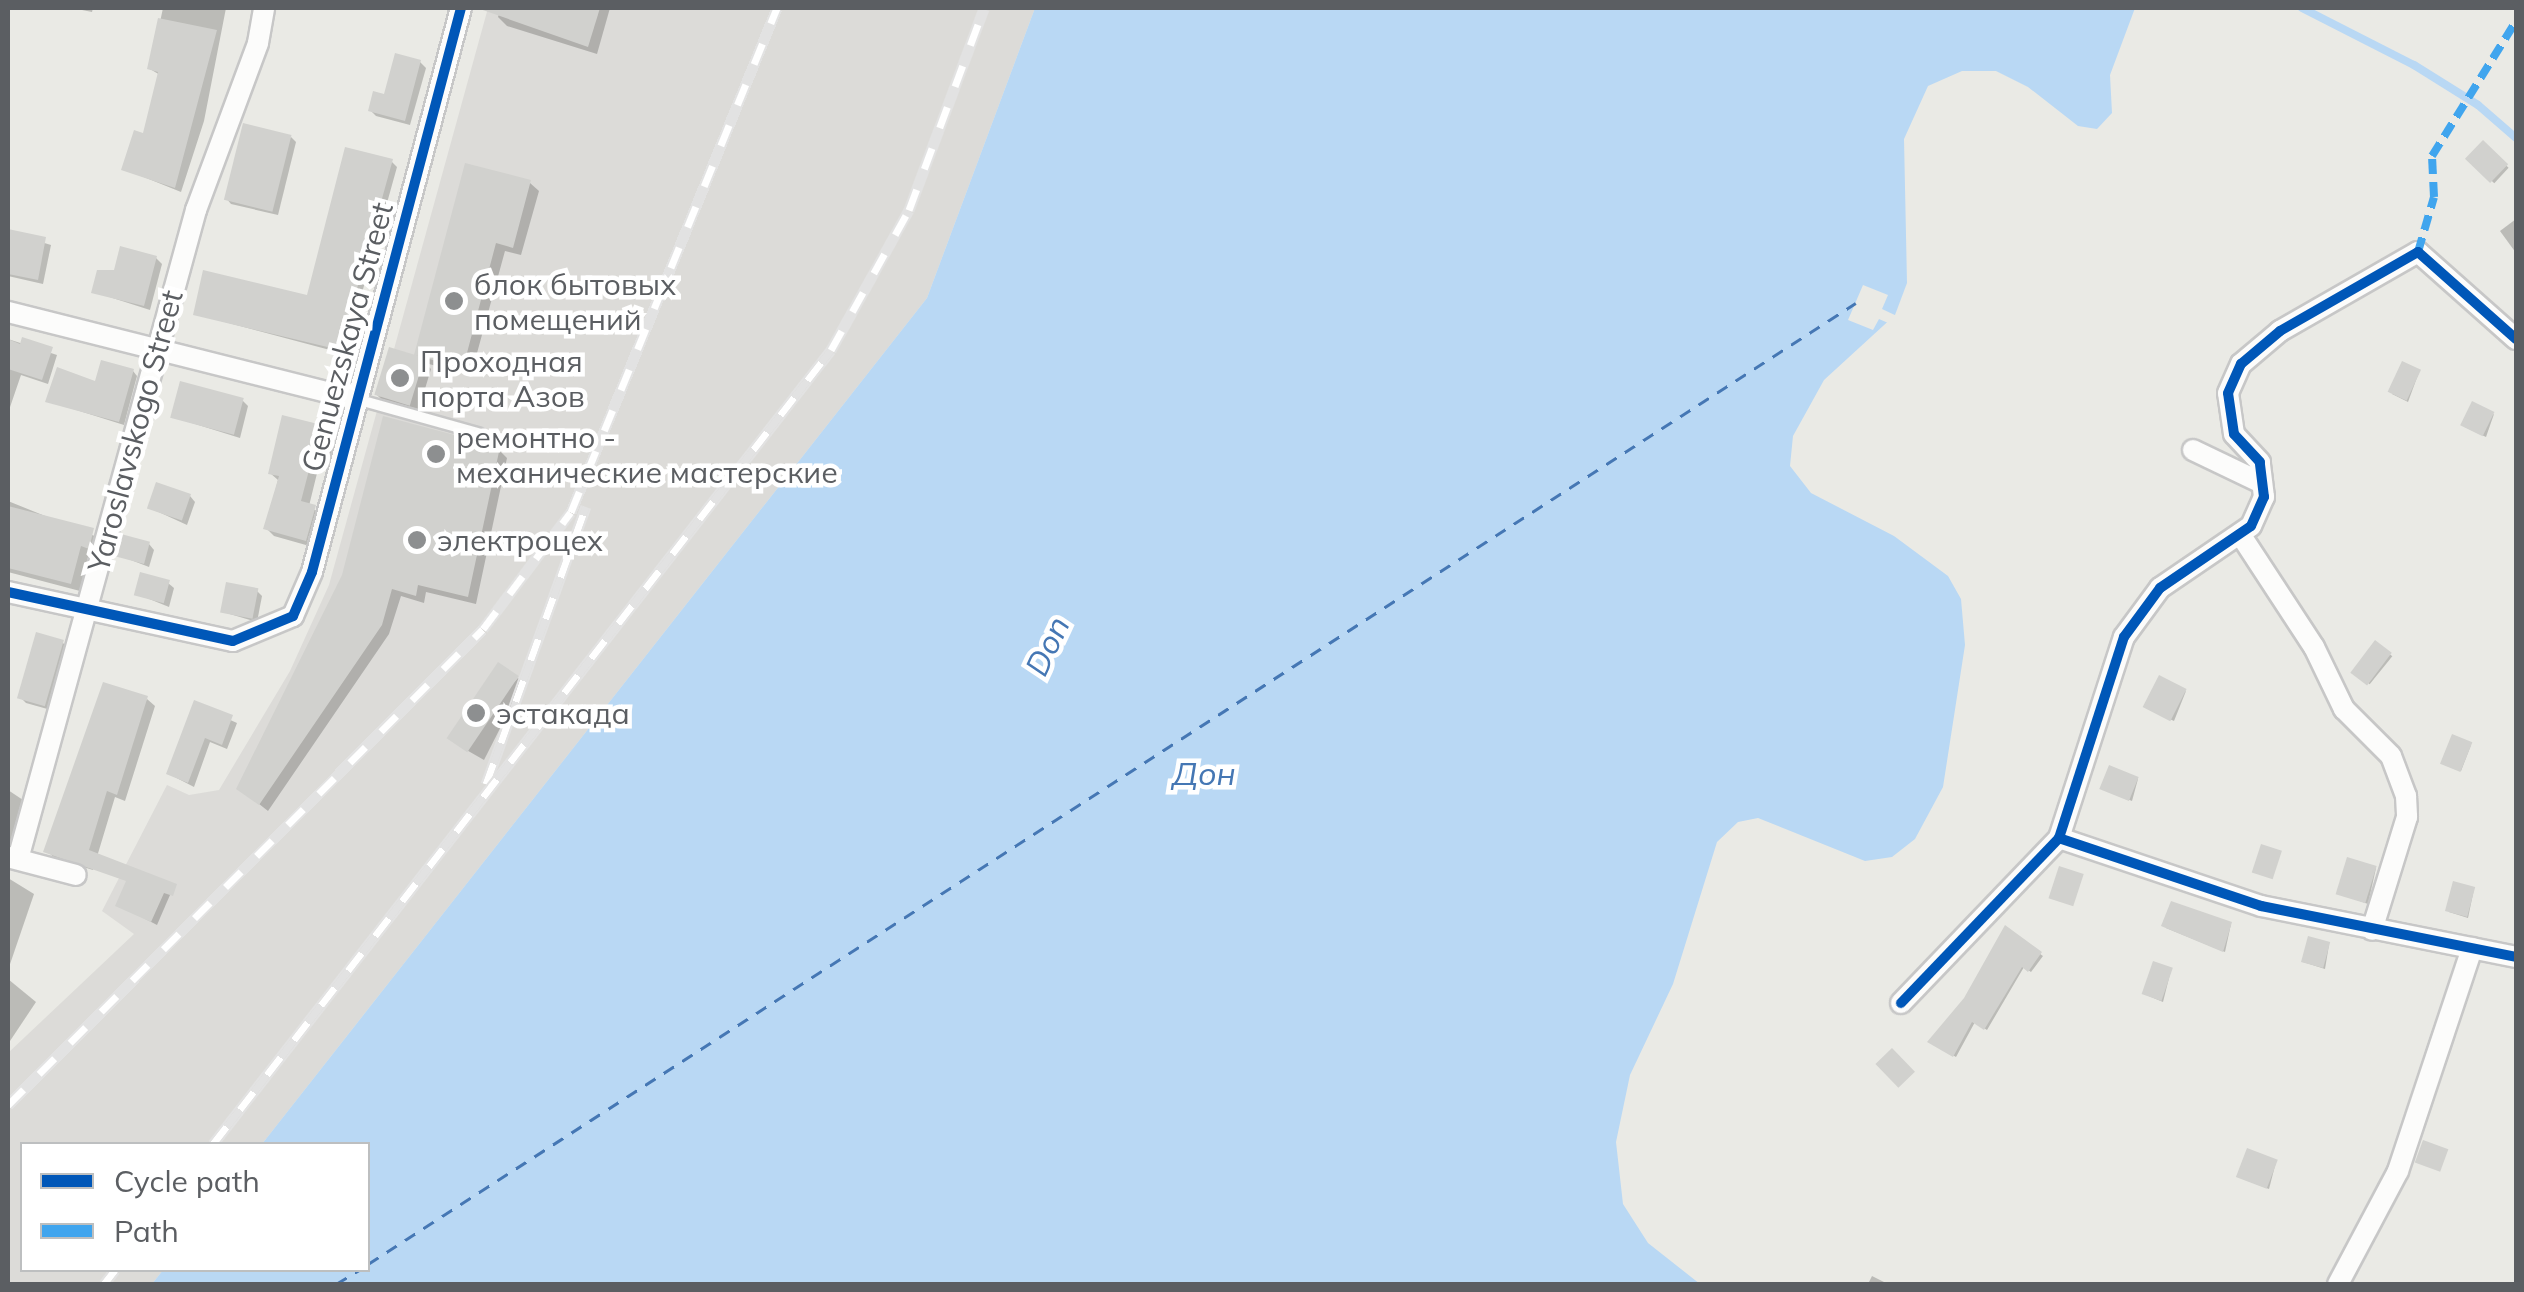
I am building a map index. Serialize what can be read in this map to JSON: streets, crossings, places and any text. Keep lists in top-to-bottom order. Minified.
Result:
{"streets":{"street":["Genuezskaya Street","Yaroslavskogo Street"]},"crossings":[["Genuezskaya Street","Yaroslavskogo Street"]],"water":["Don","Дон"],"places":["блок бытовых помещений","Проходная порта Азов","ремонтно - механические мастерские","электроцех","эстакада"],"legend":["Cycle path","Path"]}
